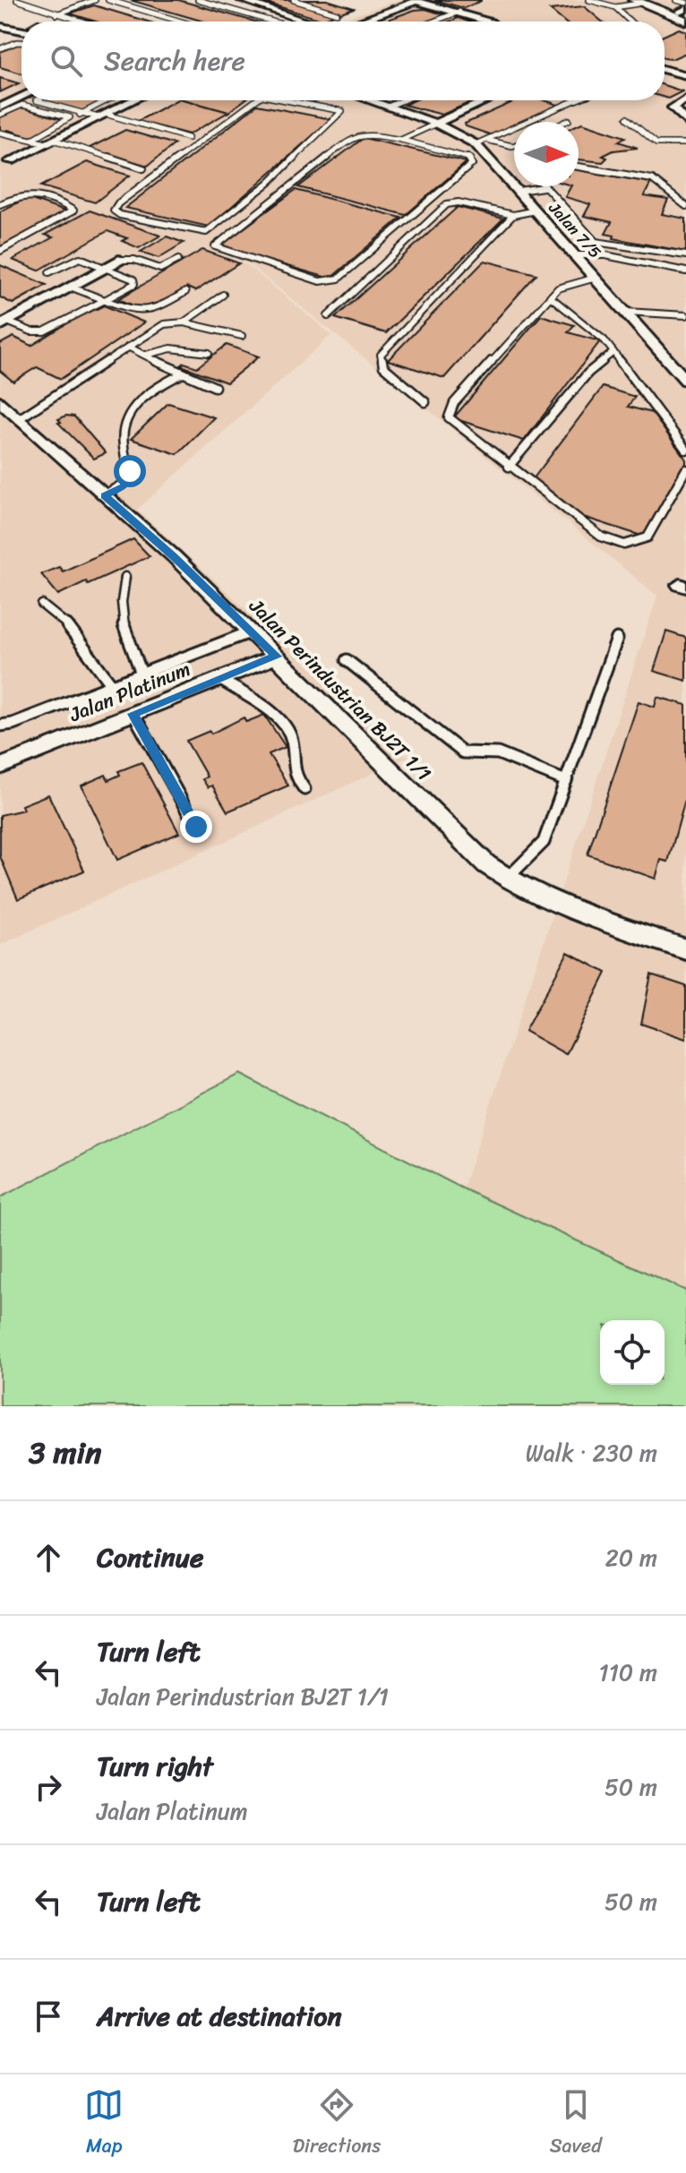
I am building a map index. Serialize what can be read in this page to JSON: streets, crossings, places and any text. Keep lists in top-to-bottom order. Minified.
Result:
{"streets":{"street":["Jalan 7/5","Jalan Perindustrian BJ2T 1/1","Jalan Platinum"]},"crossings":[["Jalan Perindustrian BJ2T 1/1","Jalan Platinum"]],"north":"right","page":{"search":"Search here","heading":["3 min","Walk · 230 m"],"list":[["Continue","20 m"],["Turn left","Jalan Perindustrian BJ2T 1/1","110 m"],["Turn right","Jalan Platinum","50 m"],["Turn left","50 m"],"Arrive at destination"],"nav":["Map","Directions","Saved"]}}
